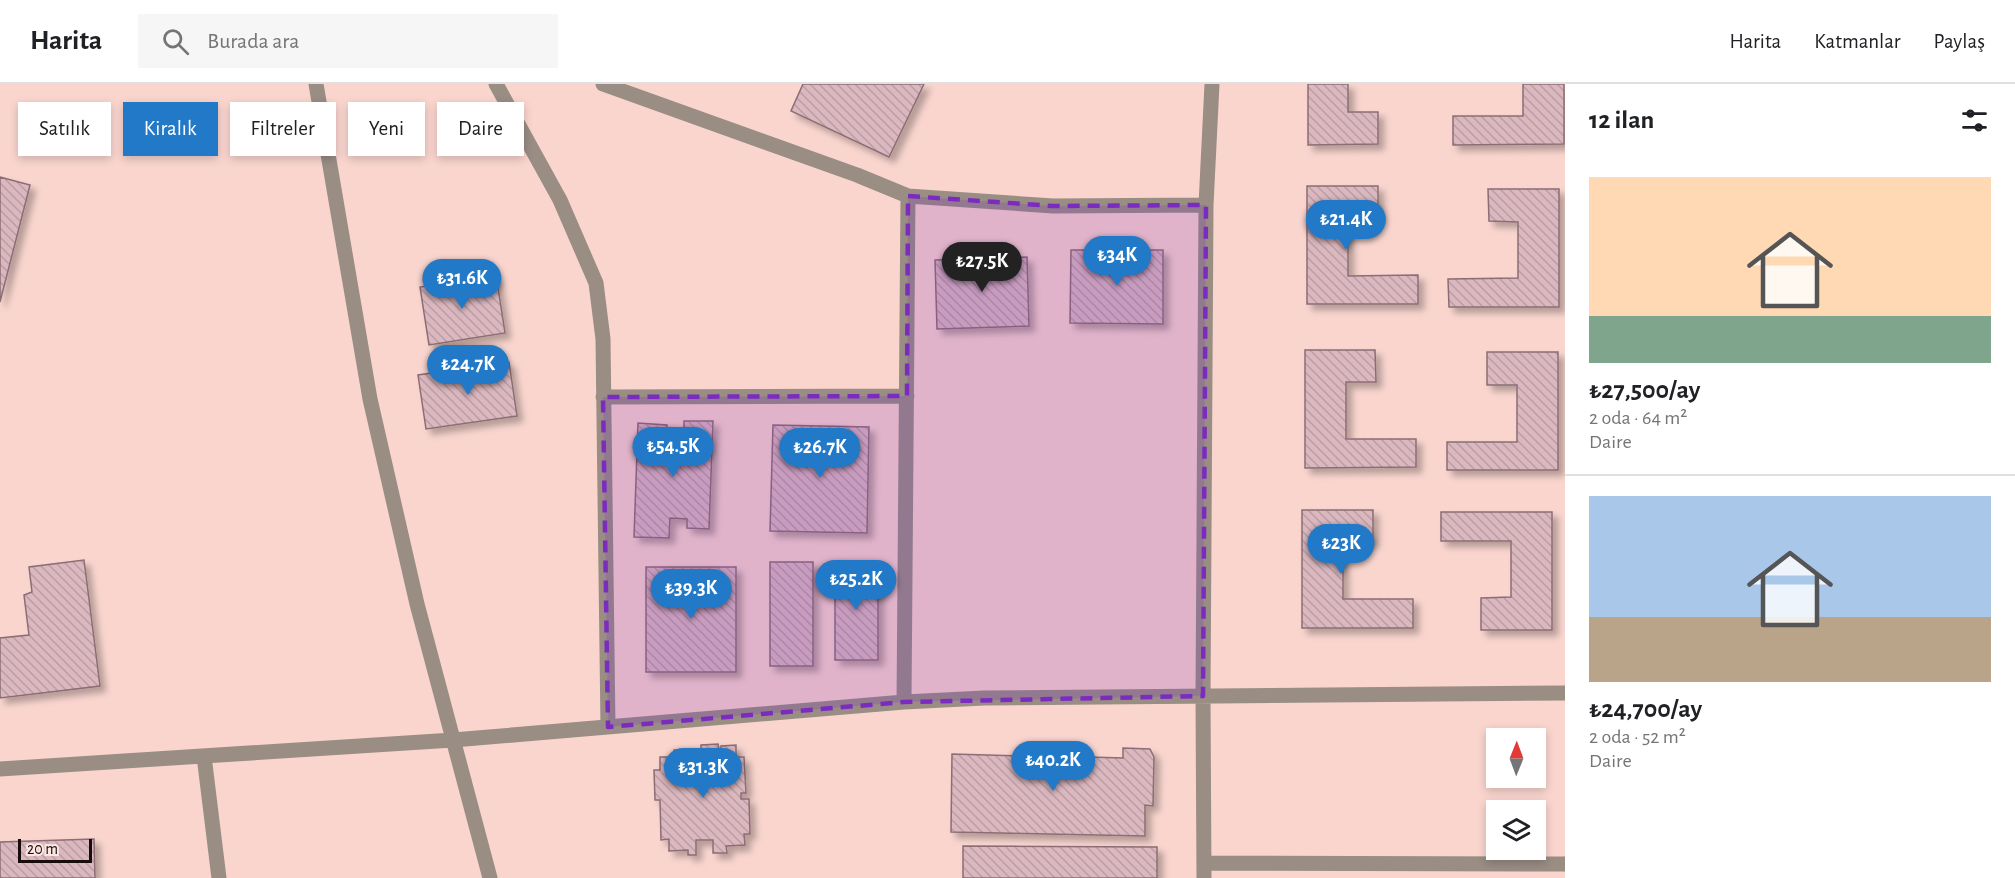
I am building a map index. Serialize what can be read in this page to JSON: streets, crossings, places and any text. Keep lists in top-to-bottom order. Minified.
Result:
{"scale_bar":"20 m","north":"top","page":{"header":"Harita","search":"Burada ara","nav":["Harita","Katmanlar","Paylaş"],"heading":"12 ilan","chip":["Satılık","Kiralık","Filtreler","Yeni","Daire"],"list":[{"name":"₺27,500/ay","note":"2 oda · 64 m² · Daire"},{"name":"₺24,700/ay","note":"2 oda · 52 m² · Daire"}],"price":["₺21.4K","₺34K","₺27.5K","₺31.6K","₺24.7K","₺54.5K","₺26.7K","₺23K","₺25.2K","₺39.3K","₺40.2K","₺31.3K"],"scale":"20 m"}}
